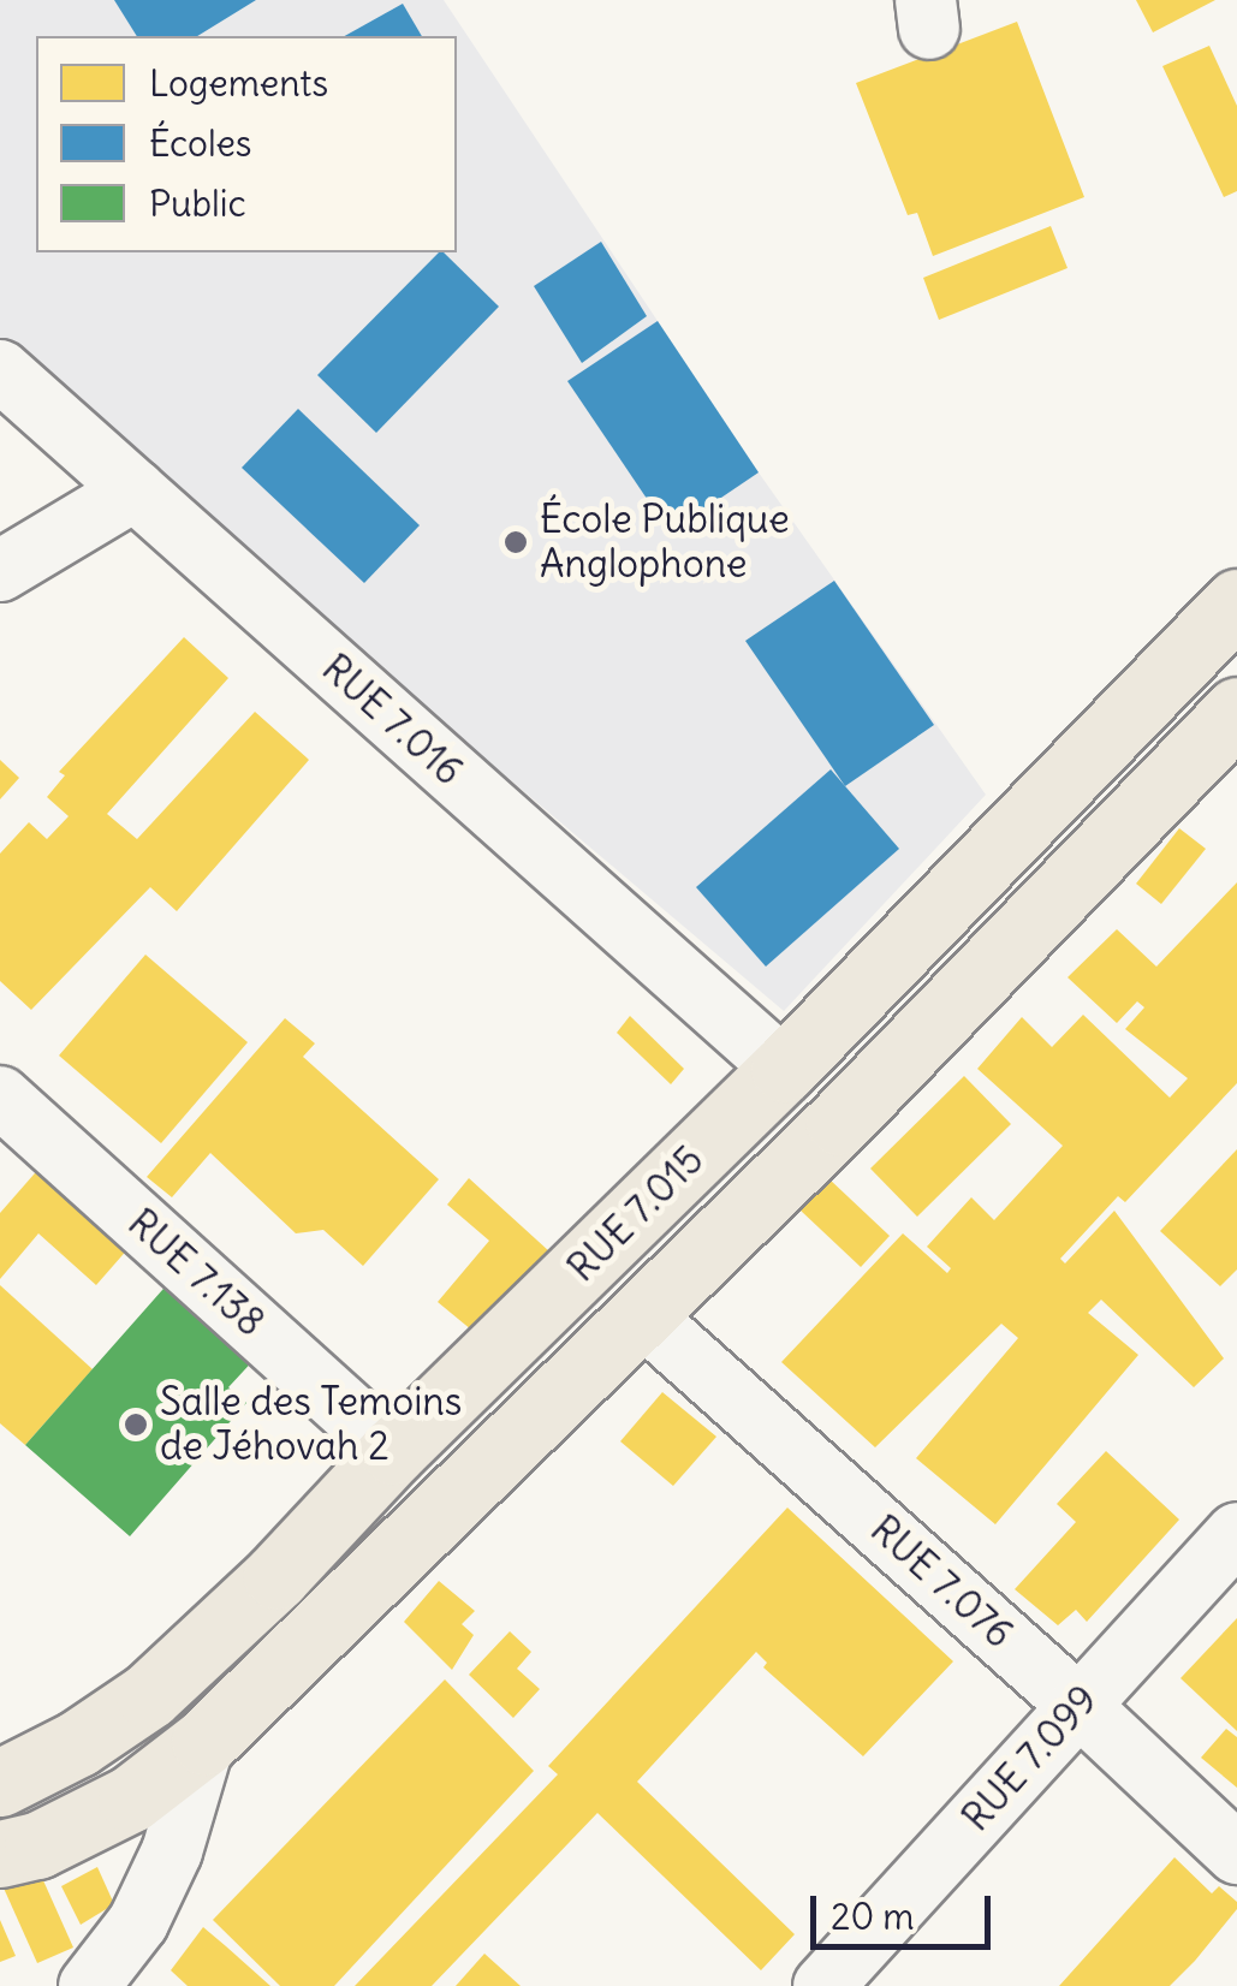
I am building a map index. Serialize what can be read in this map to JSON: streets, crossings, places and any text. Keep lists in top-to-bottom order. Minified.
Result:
{"streets":{"main road":["RUE 7.015"],"street":["RUE 7.016","RUE 7.138","RUE 7.076","RUE 7.099"]},"crossings":[["RUE 7.016","RUE 7.015"],["RUE 7.015","RUE 7.138"],["RUE 7.015","RUE 7.076"],["RUE 7.076","RUE 7.099"]],"places":["École Publique Anglophone","Salle des Temoins de Jéhovah 2"],"legend":["Logements","Écoles","Public"],"scale_bar":"20 m"}
